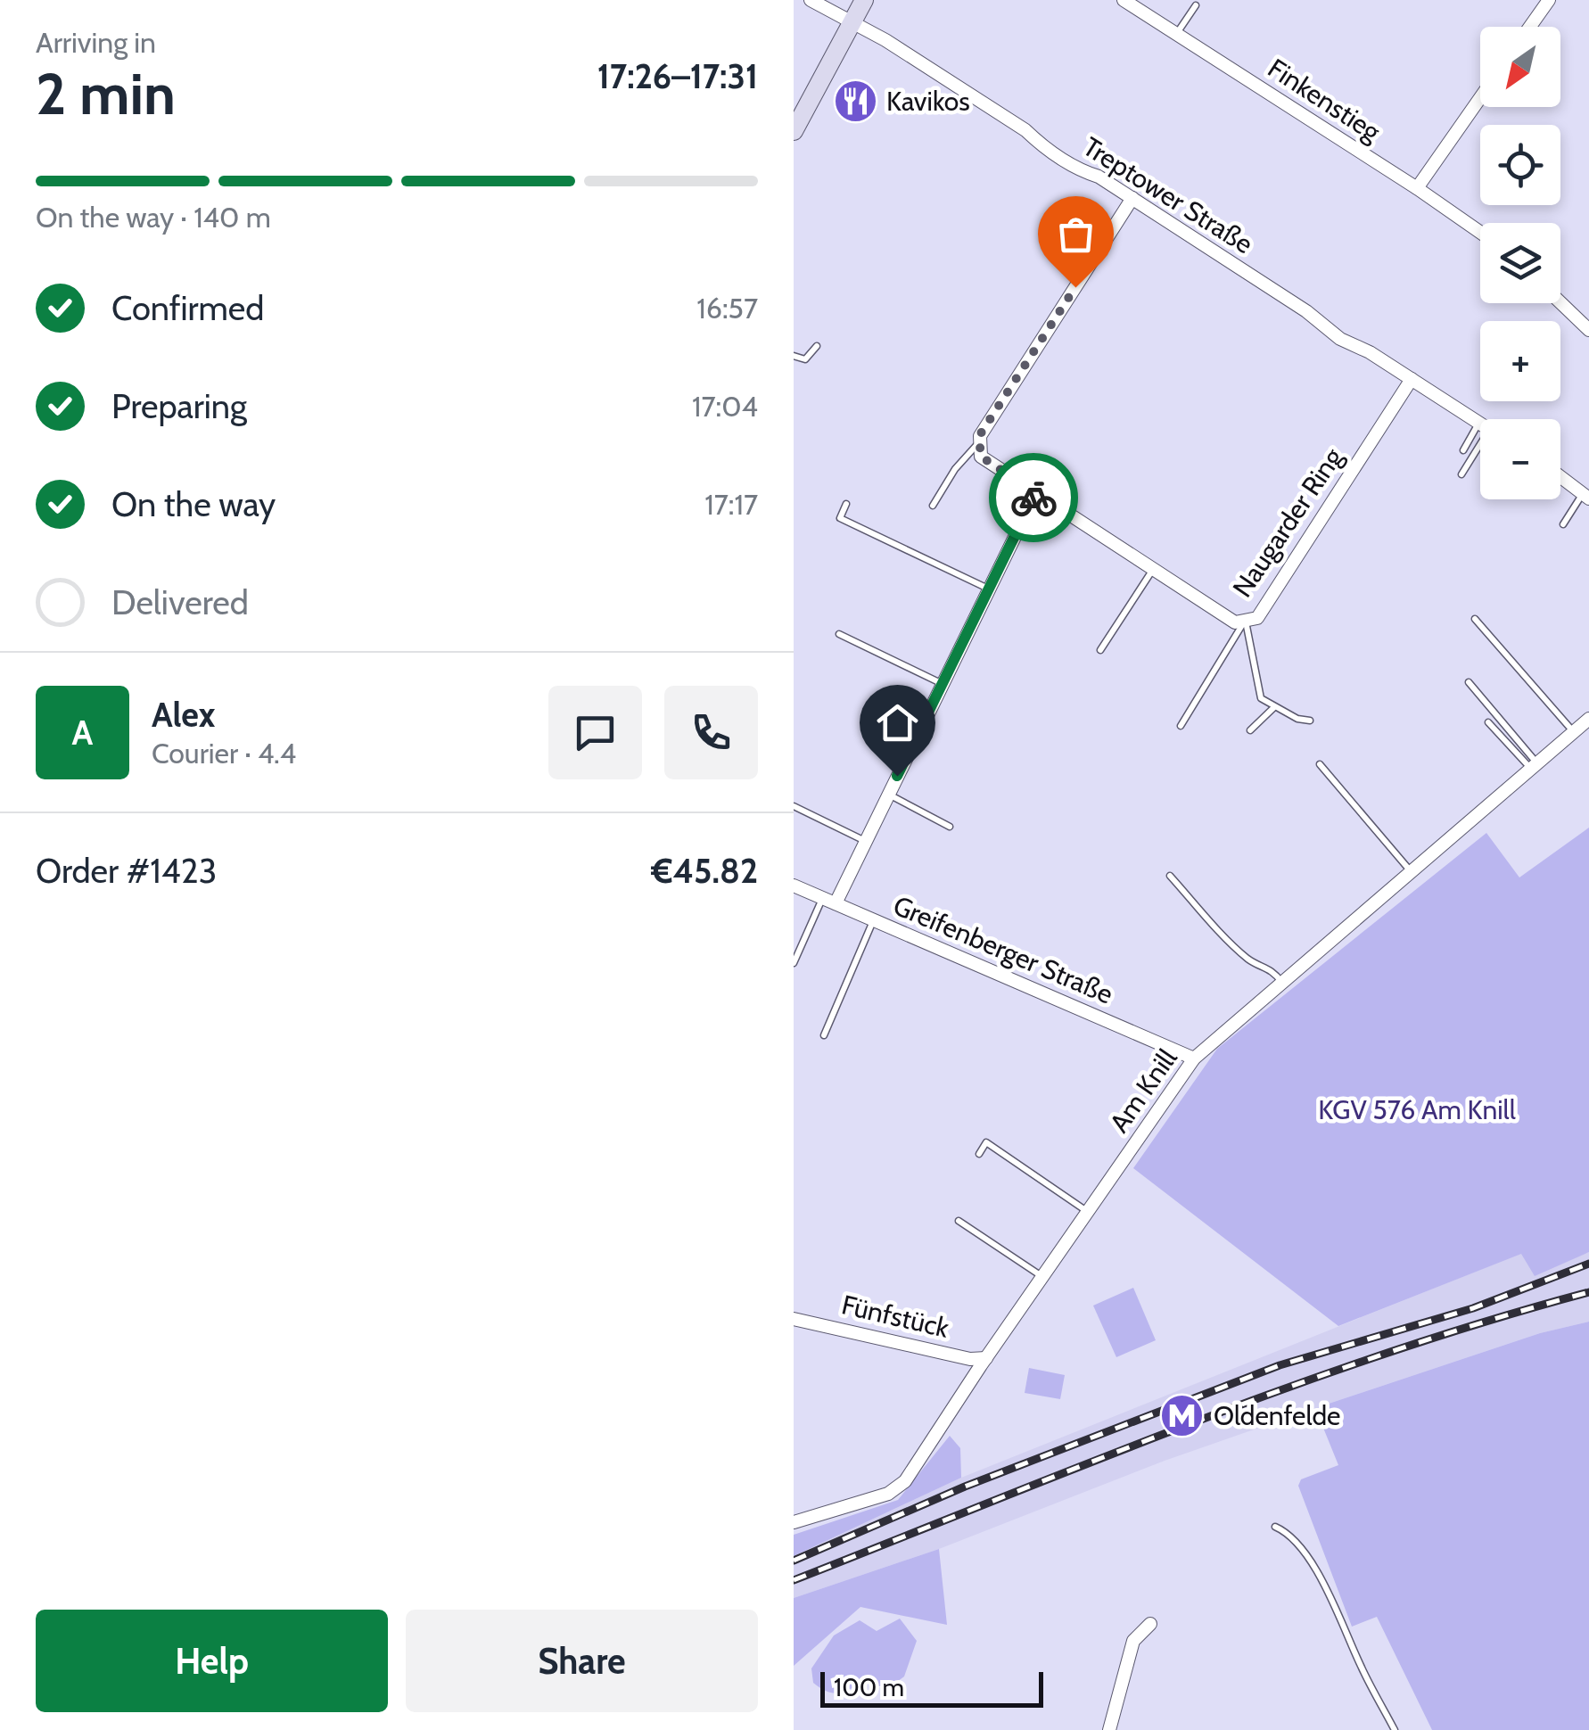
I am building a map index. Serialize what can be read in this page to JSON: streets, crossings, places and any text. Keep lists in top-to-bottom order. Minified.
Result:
{"streets":{"street":["Finkenstieg","Treptower Straße","Naugarder Ring","Greifenberger Straße","Am Knill","Fünfstück"]},"crossings":[["Treptower Straße","Naugarder Ring"],["Greifenberger Straße","Am Knill"],["Am Knill","Fünfstück"]],"parks":["KGV 576 Am Knill"],"places":{"restaurant":["Kavikos"],"metro station":["Oldenfelde"]},"scale_bar":"100 m","north":"bottom left","page":{"heading":["2 min","Arriving in","17:26–17:31"],"panel":["Alex","Courier · 4.4","Order #1423","€45.82"],"map_buttons":["+","−"],"bar":"On the way · 140 m","list":[["Confirmed","16:57"],["Preparing","17:04"],["On the way","17:17"],"Delivered"],"round":"A","buttons":["Help","Share"],"scale":"100 m"}}
